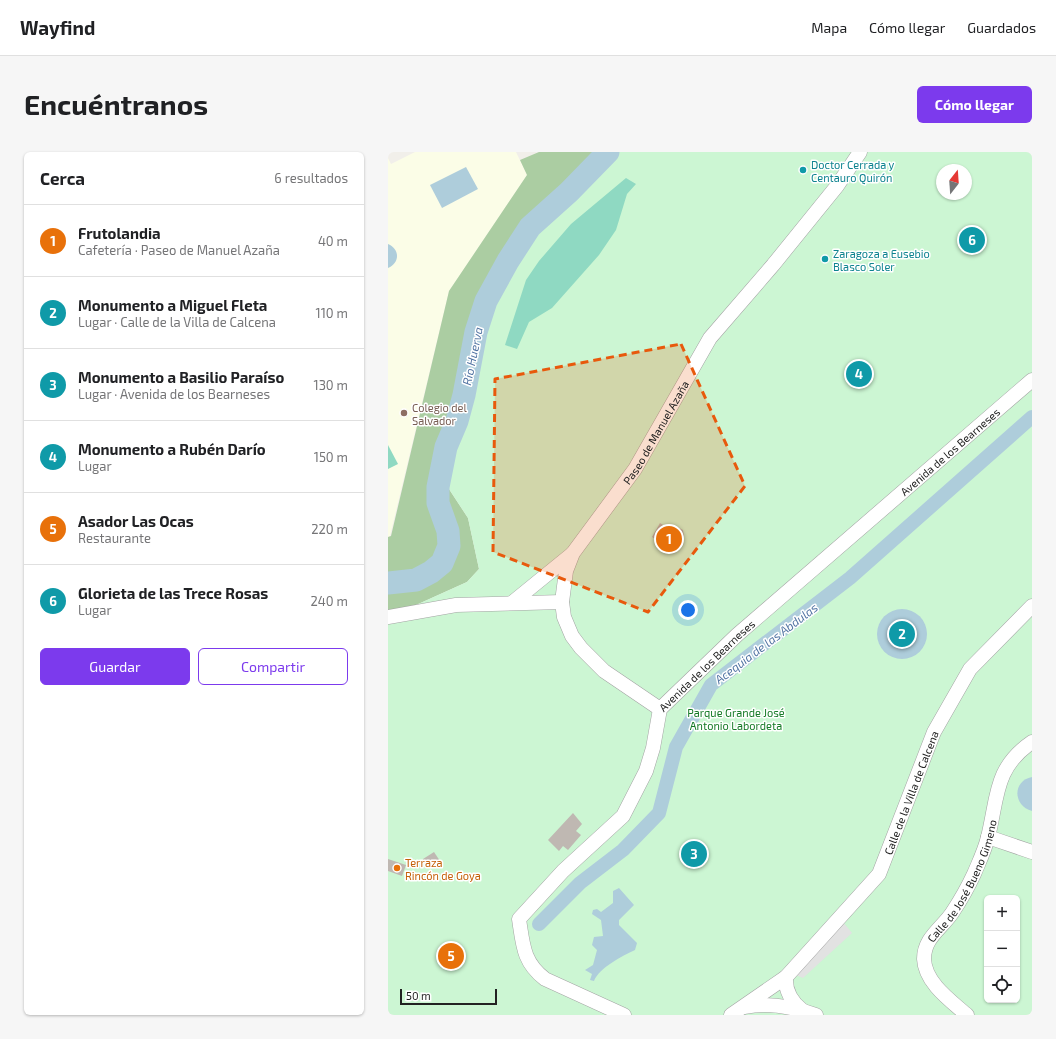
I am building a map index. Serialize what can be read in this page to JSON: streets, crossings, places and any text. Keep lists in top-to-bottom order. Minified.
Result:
{"streets":{"street":["Paseo de Manuel Azaña","Avenida de los Bearneses","Calle de la Villa de Calcena","Calle de José Bueno Gimeno"]},"crossings":[["Paseo de Manuel Azaña","Avenida de los Bearneses"]],"water":["Río Huerva","Acequia de las Abdulas"],"parks":["Parque Grande José Antonio Labordeta"],"places":["Doctor Cerrada y Centauro Quirón","Zaragoza a Eusebio Blasco Soler","Colegio del Salvador","Terraza Rincón de Goya"],"scale_bar":"50 m","north":"top","page":{"header":"Wayfind","nav":["Mapa","Cómo llegar","Guardados"],"buttons":["Cómo llegar",["Guardar","Compartir"]],"title":"Encuéntranos","heading":["Cerca","6 resultados"],"list":[{"mark":"1","name":"Frutolandia","note":"Cafetería · Paseo de Manuel Azaña","value":"40 m"},{"mark":"2","name":"Monumento a Miguel Fleta","note":"Lugar · Calle de la Villa de Calcena","value":"110 m"},{"mark":"3","name":"Monumento a Basilio Paraíso","note":"Lugar · Avenida de los Bearneses","value":"130 m"},{"mark":"4","name":"Monumento a Rubén Darío","note":"Lugar","value":"150 m"},{"mark":"5","name":"Asador Las Ocas","note":"Restaurante","value":"220 m"},{"mark":"6","name":"Glorieta de las Trece Rosas","note":"Lugar","value":"240 m"}],"pins":["6","4","1","2","3","5"],"map_buttons":["+","−"],"scale":"50 m"}}
